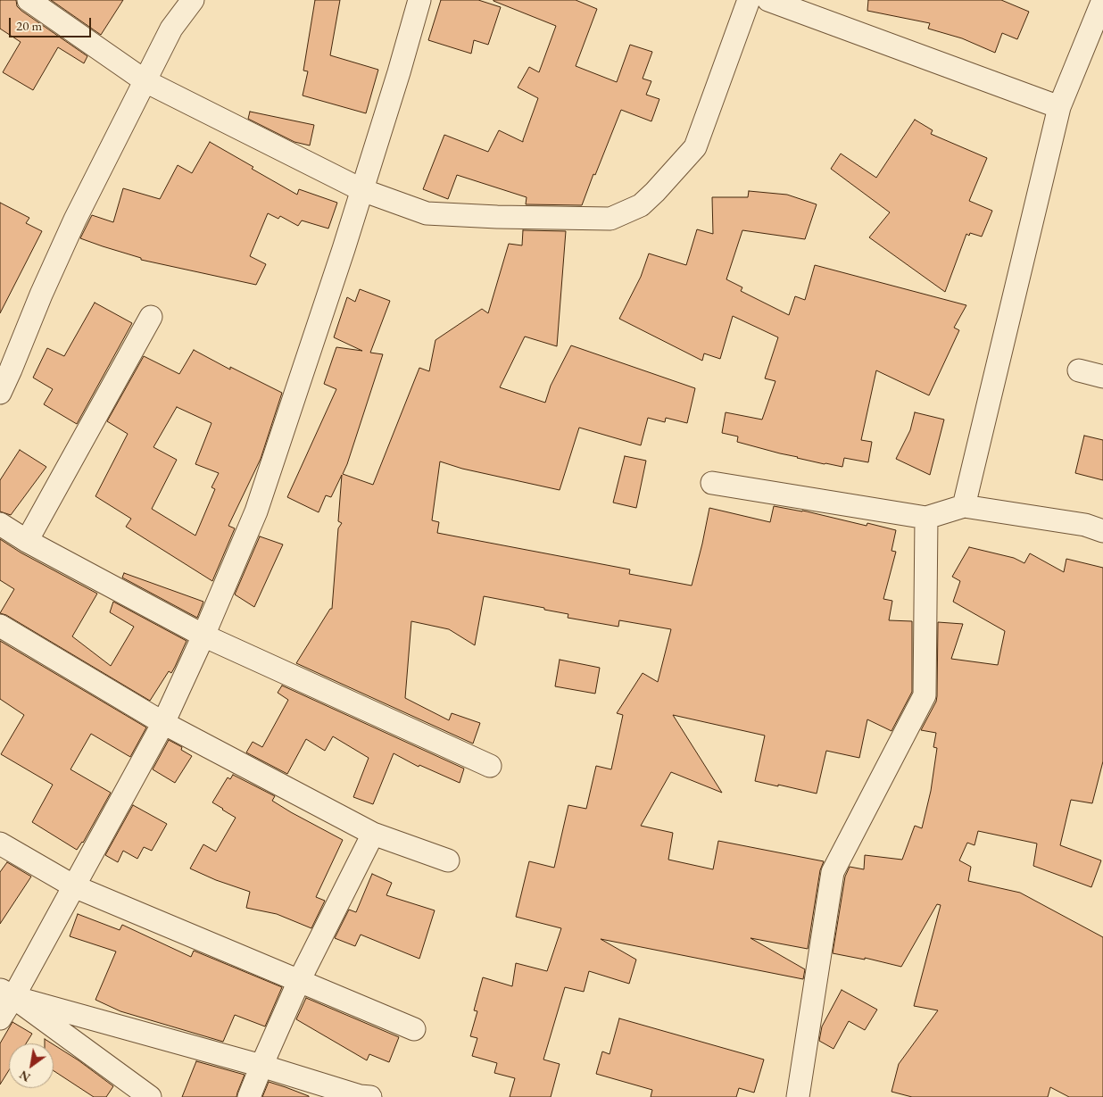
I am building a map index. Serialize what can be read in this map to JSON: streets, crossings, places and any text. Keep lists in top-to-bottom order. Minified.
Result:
{"scale_bar":"20 m","north":"bottom left"}
